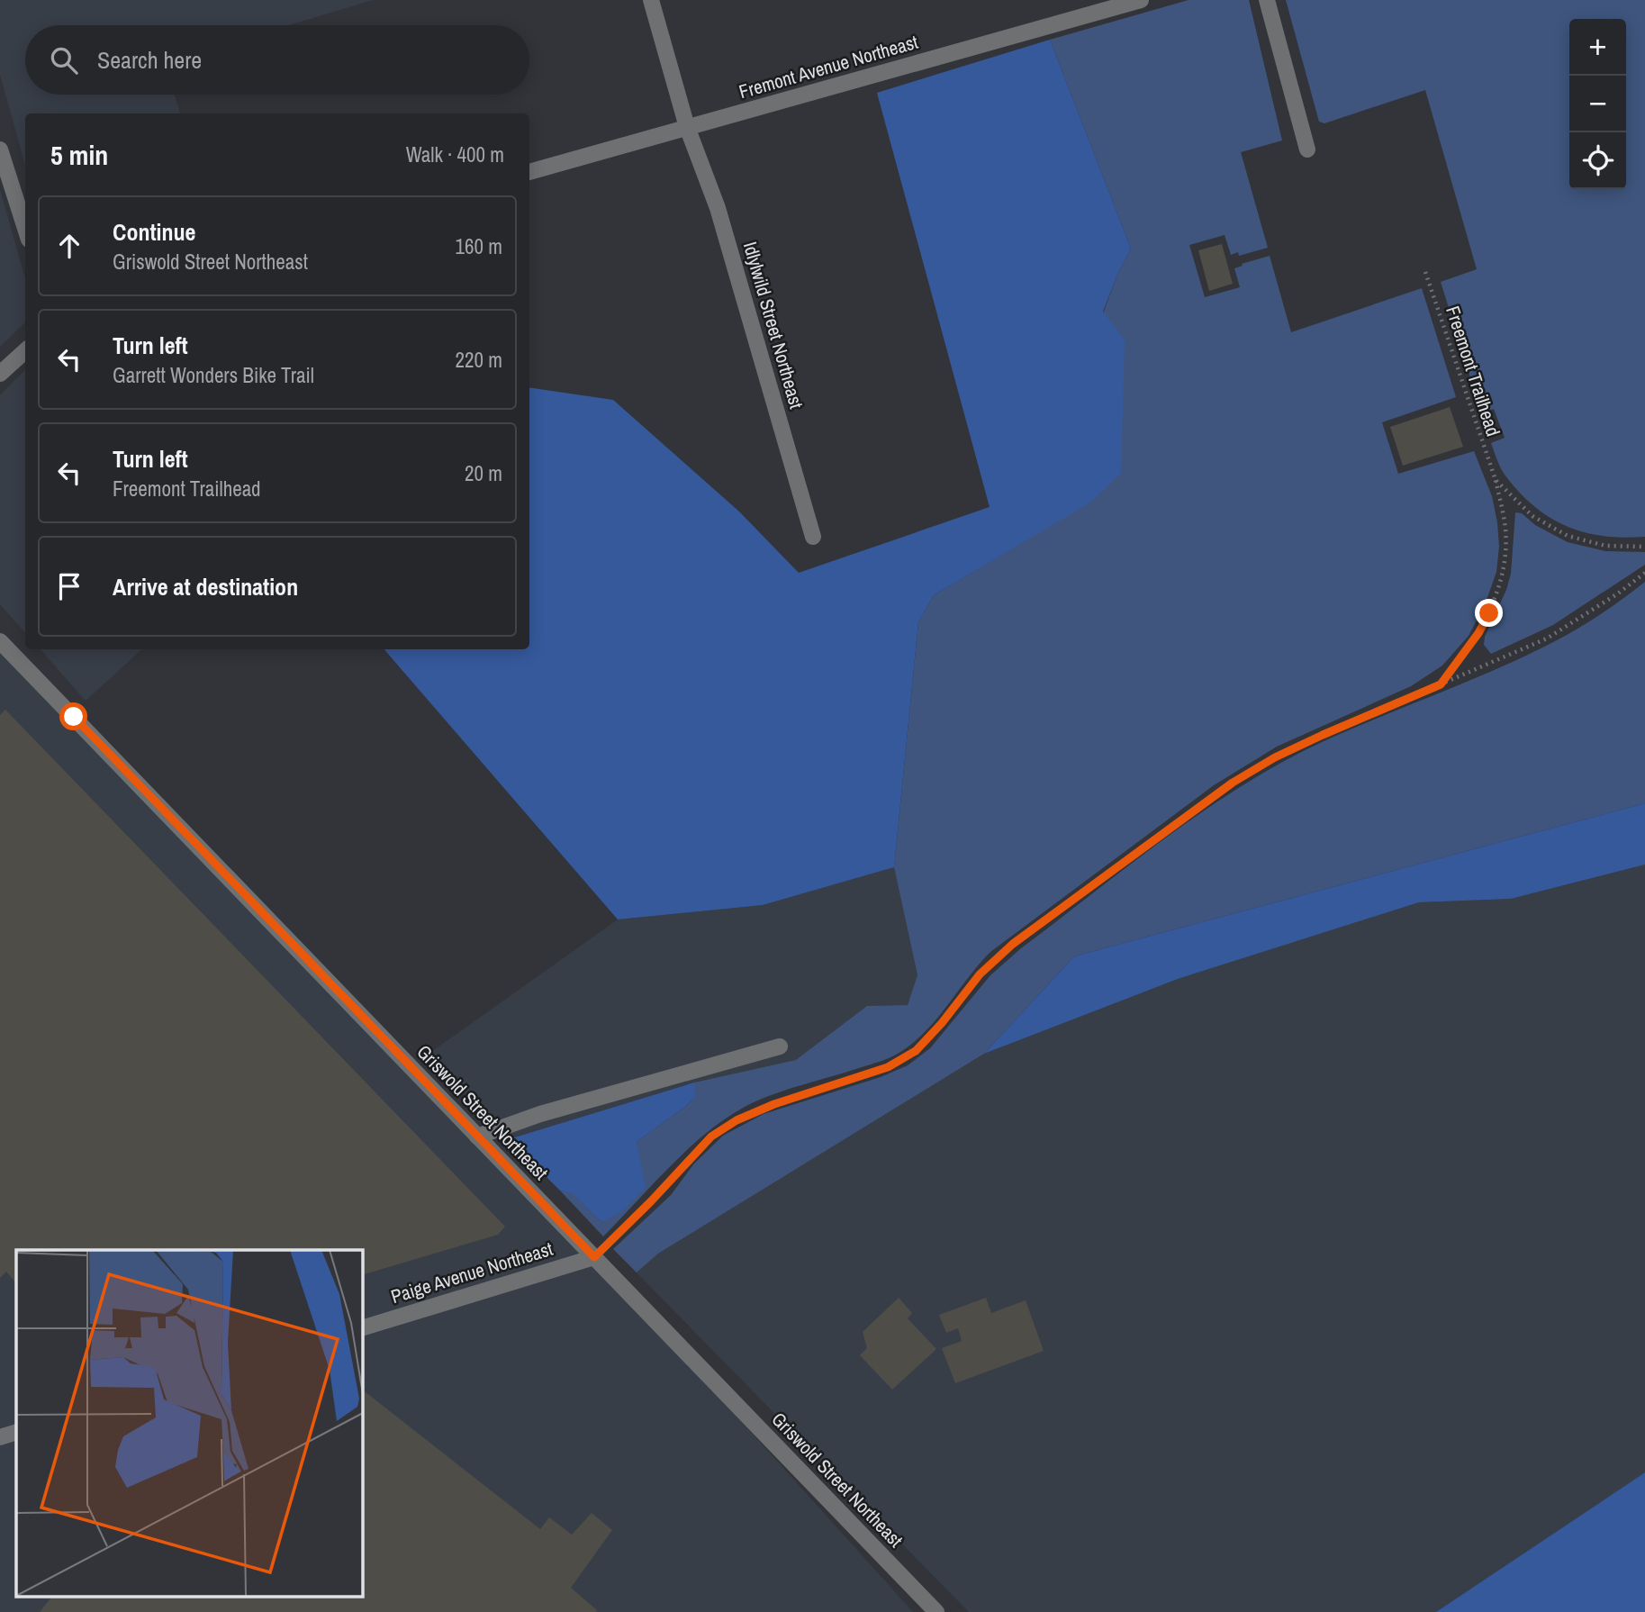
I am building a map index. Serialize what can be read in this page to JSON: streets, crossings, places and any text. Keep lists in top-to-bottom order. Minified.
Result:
{"streets":{"street":["Fremont Avenue Northeast","Idlylwild Street Northeast","Griswold Street Northeast","Paige Avenue Northeast"],"path":["Freemont Trailhead"]},"crossings":[["Fremont Avenue Northeast","Idlylwild Street Northeast"],["Griswold Street Northeast","Paige Avenue Northeast"]],"page":{"map_buttons":["+","−"],"search":"Search here","heading":["5 min","Walk · 400 m"],"list":[["Continue","Griswold Street Northeast","160 m"],["Turn left","Garrett Wonders Bike Trail","220 m"],["Turn left","Freemont Trailhead","20 m"],"Arrive at destination"]}}
